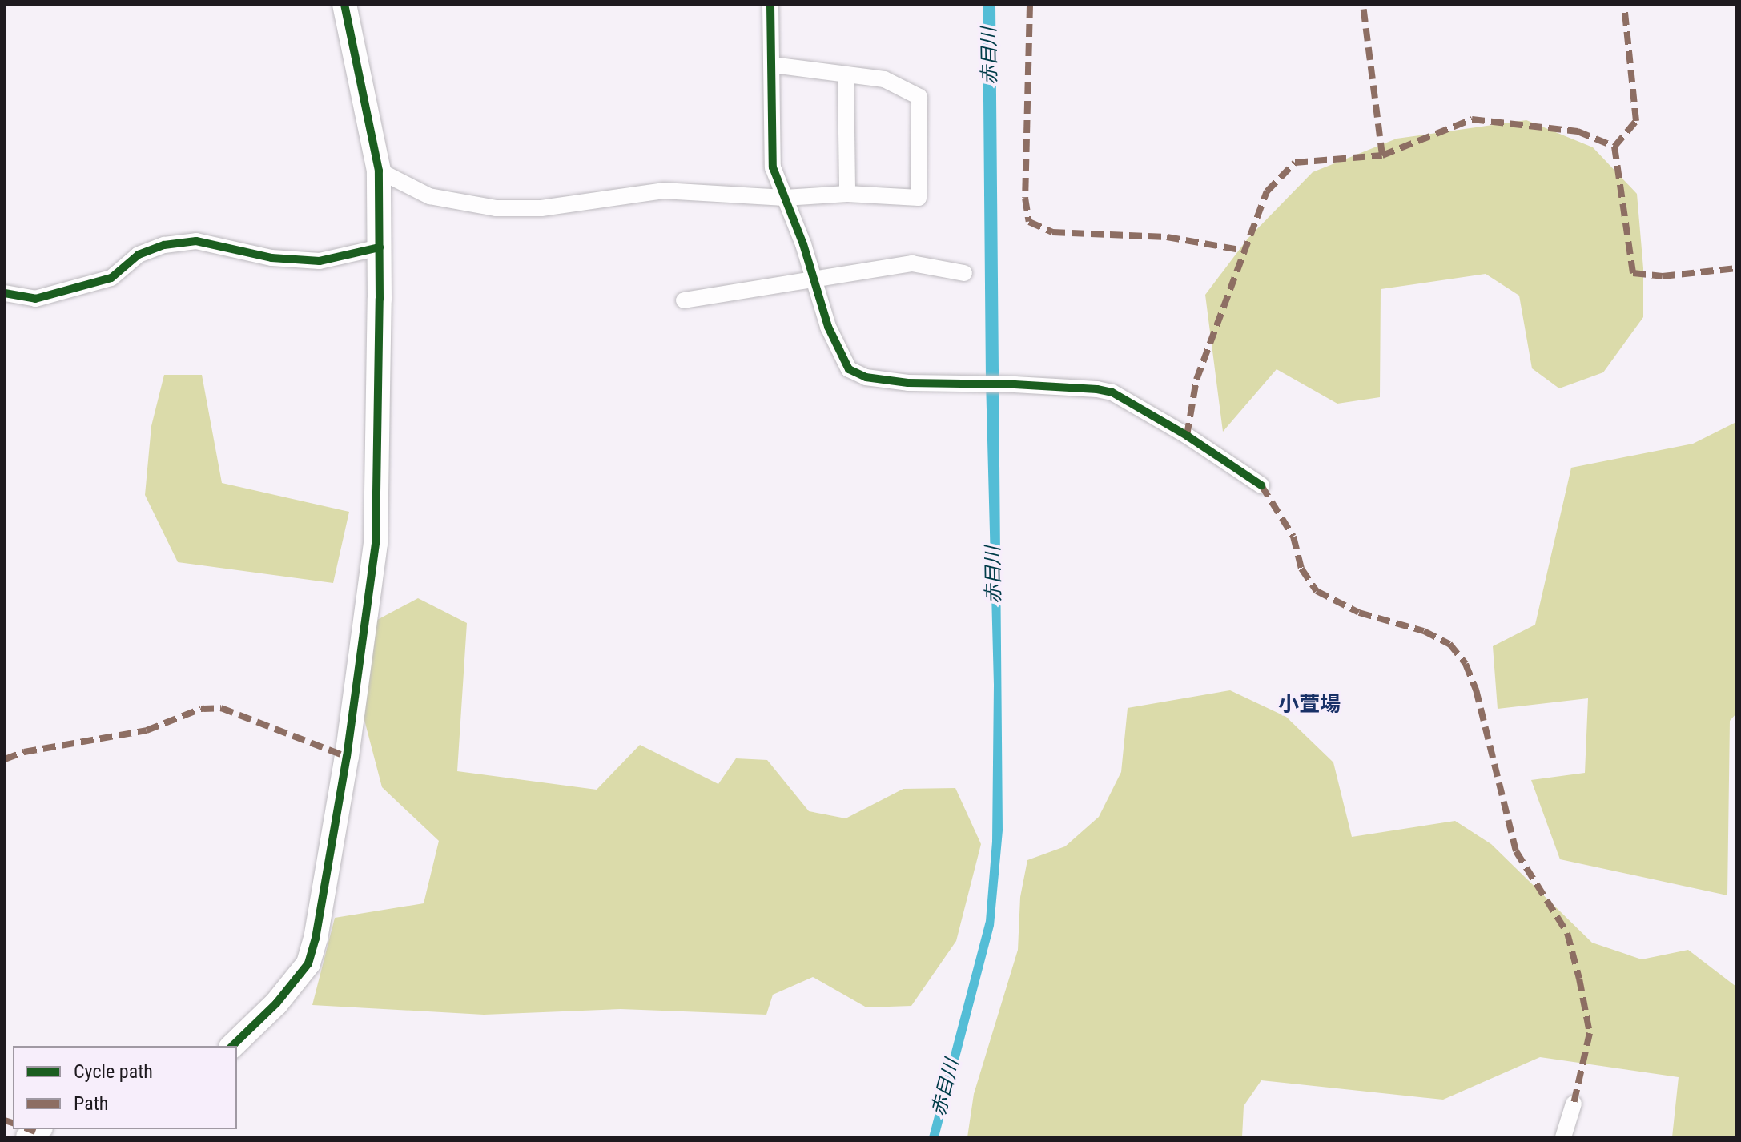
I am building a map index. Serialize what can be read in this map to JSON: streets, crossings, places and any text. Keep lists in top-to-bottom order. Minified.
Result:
{"districts":["小萱場"],"water":["赤目川"],"legend":["Cycle path","Path"]}
